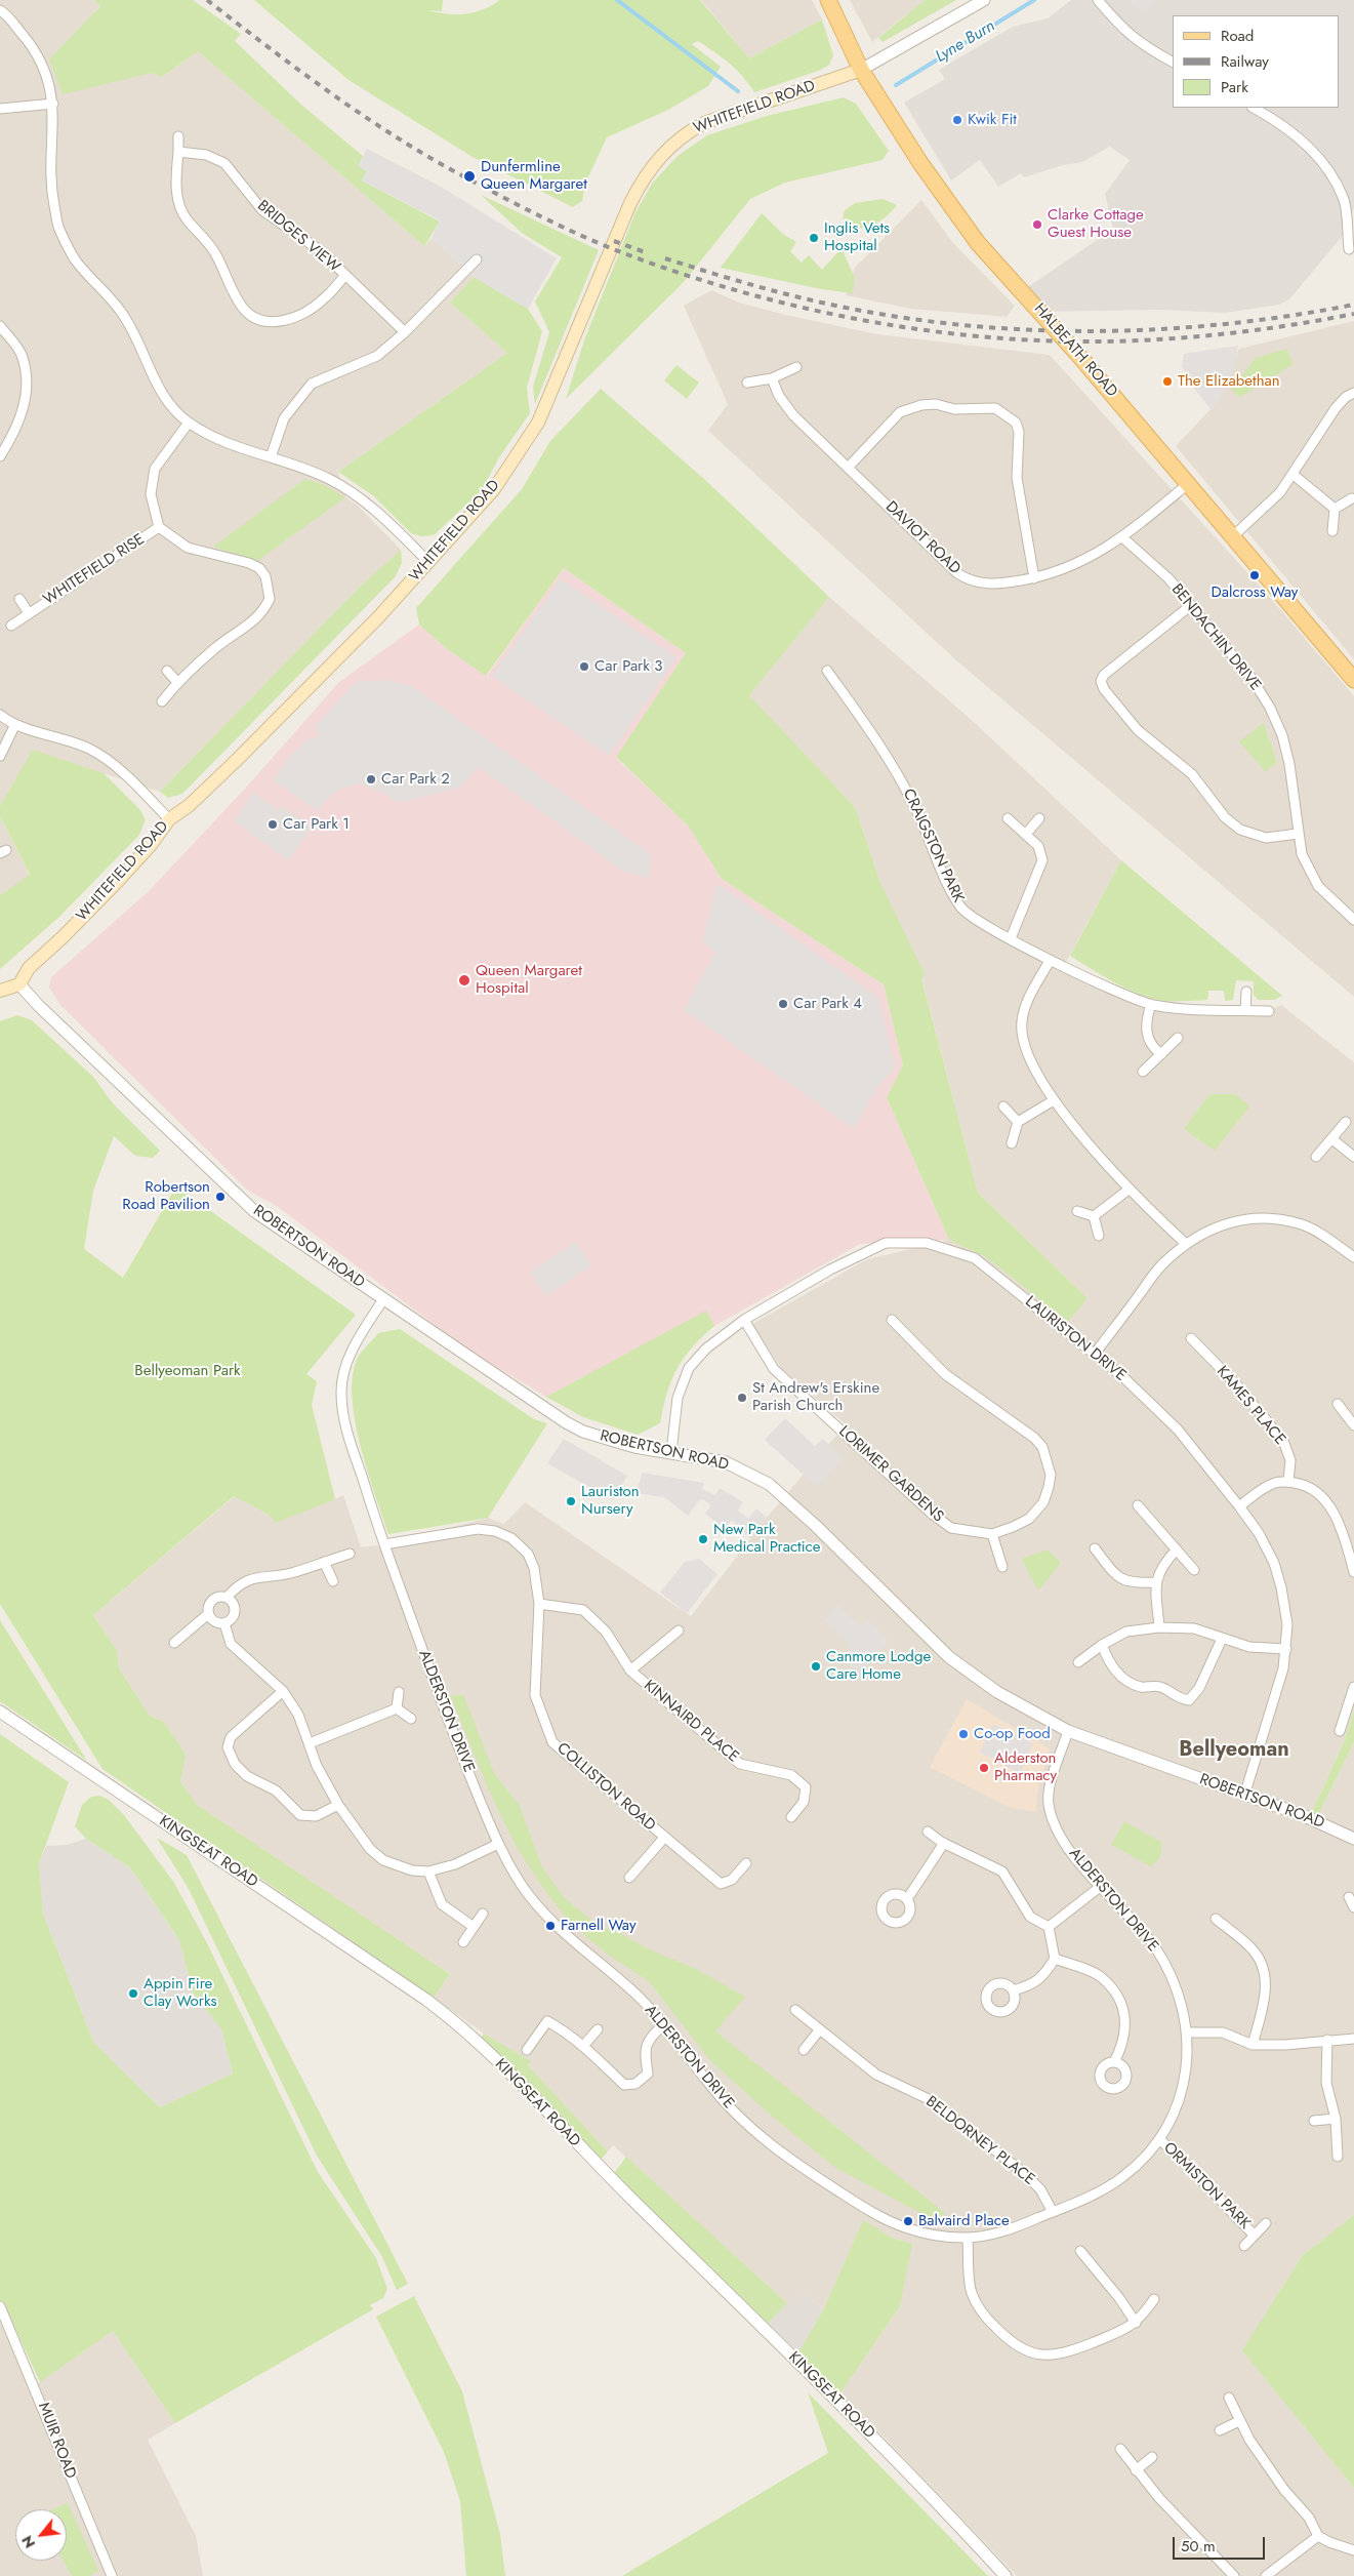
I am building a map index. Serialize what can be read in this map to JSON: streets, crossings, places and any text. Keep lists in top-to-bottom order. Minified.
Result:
{"streets":{"main road":["WHITEFIELD ROAD","HALBEATH ROAD"],"street":["BRIDGES VIEW","DAVIOT ROAD","WHITEFIELD RISE","BENDACHIN DRIVE","CRAIGSTON PARK","ROBERTSON ROAD","LAURISTON DRIVE","KAMES PLACE","LORIMER GARDENS","ALDERSTON DRIVE","KINNAIRD PLACE","COLLISTON ROAD","KINGSEAT ROAD","BELDORNEY PLACE","ORMISTON PARK","MUIR ROAD"]},"crossings":[["WHITEFIELD ROAD","HALBEATH ROAD"],["WHITEFIELD ROAD","ROBERTSON ROAD"],["HALBEATH ROAD","DAVIOT ROAD"],["DAVIOT ROAD","BENDACHIN DRIVE"],["ROBERTSON ROAD","LAURISTON DRIVE"],["ROBERTSON ROAD","ALDERSTON DRIVE"],["LAURISTON DRIVE","LORIMER GARDENS"],["ALDERSTON DRIVE","COLLISTON ROAD"],["ALDERSTON DRIVE","BELDORNEY PLACE"],["ALDERSTON DRIVE","ORMISTON PARK"],["KINNAIRD PLACE","COLLISTON ROAD"]],"districts":["Bellyeoman"],"water":["Lyne Burn"],"parks":["Bellyeoman Park"],"places":["Kwik Fit","Dunfermline Queen Margaret","Clarke Cottage Guest House","Inglis Vets Hospital","The Elizabethan","Dalcross Way","Car Park 3","Car Park 2","Car Park 1","Queen Margaret Hospital","Car Park 4","Robertson Road Pavilion","St Andrew's Erskine Parish Church","Lauriston Nursery","New Park Medical Practice","Canmore Lodge Care Home","Co-op Food","Alderston Pharmacy","Farnell Way","Appin Fire Clay Works","Balvaird Place"],"legend":["Road","Railway","Park"],"scale_bar":"50 m","north":"bottom left"}
